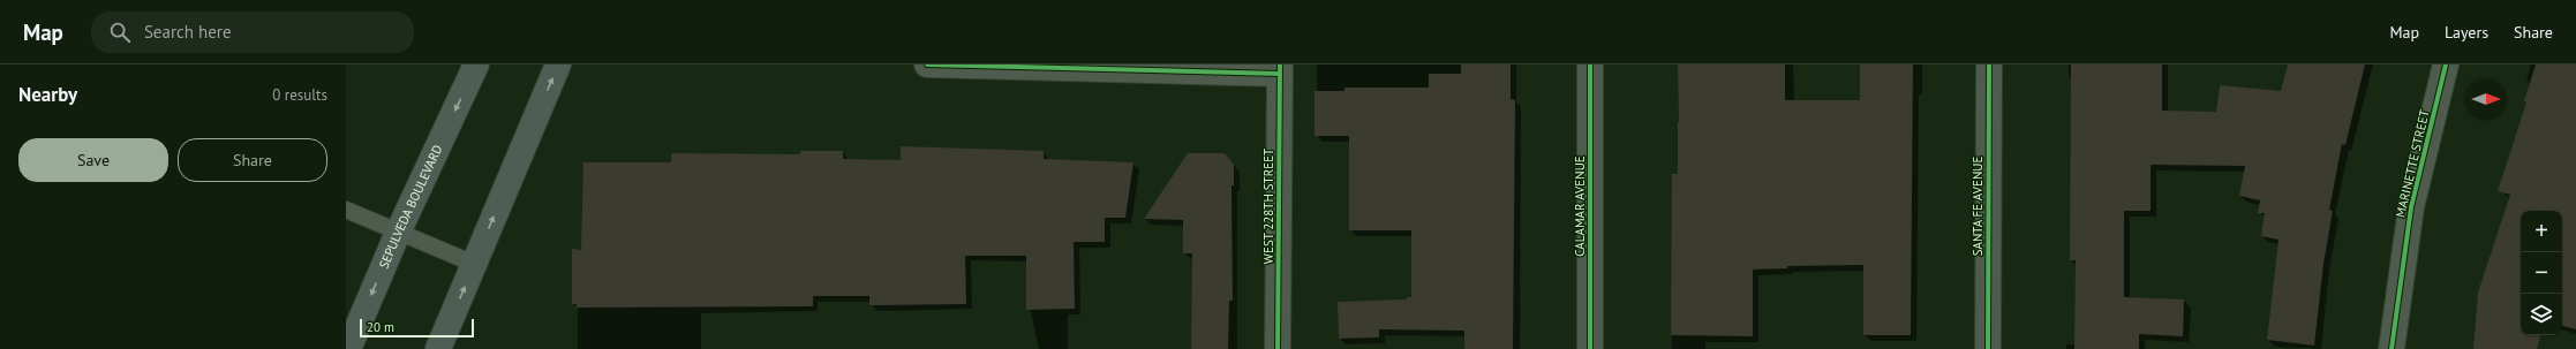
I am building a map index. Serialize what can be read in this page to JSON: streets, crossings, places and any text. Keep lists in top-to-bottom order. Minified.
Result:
{"streets":{"main road":["SEPULVEDA BOULEVARD"],"street":["MARINETTE STREET","WEST 228TH STREET","CALAMAR AVENUE","SANTA FE AVENUE"]},"scale_bar":"20 m","north":"right","page":{"header":"Map","search":"Search here","nav":["Map","Layers","Share"],"heading":["Nearby","0 results"],"buttons":["Save","Share"],"map_buttons":["+","−"],"scale":"20 m"}}
